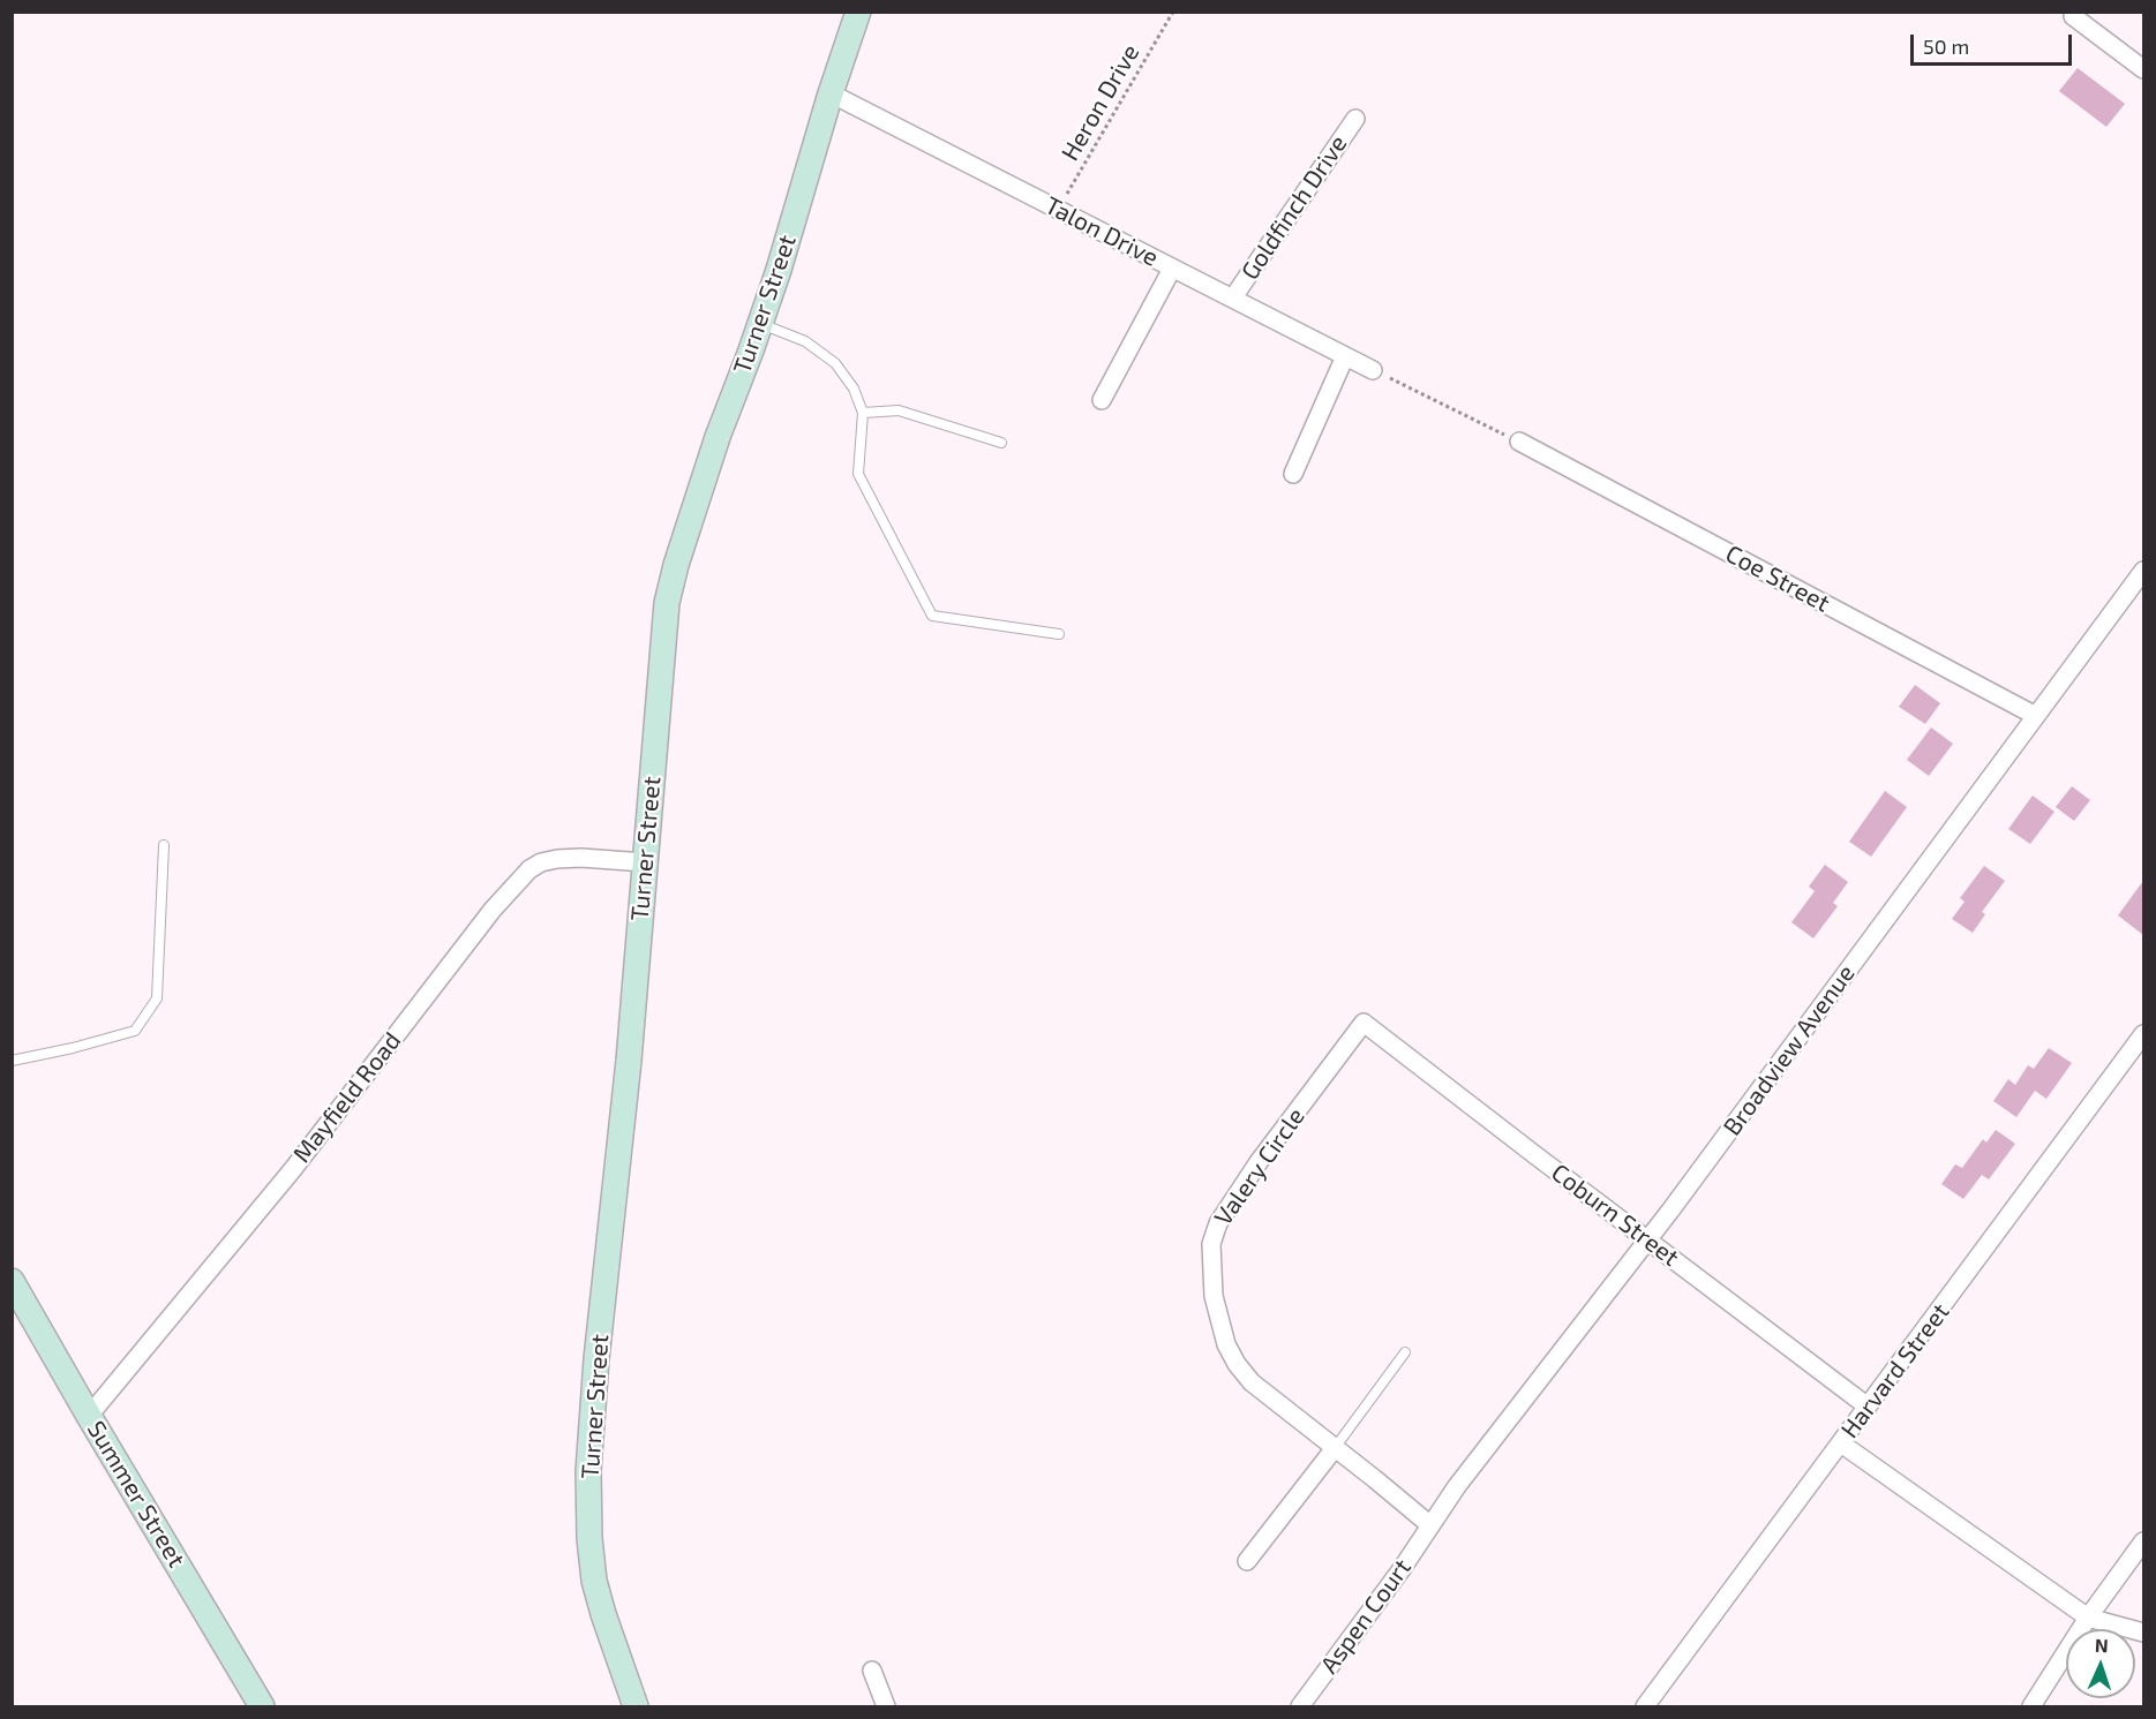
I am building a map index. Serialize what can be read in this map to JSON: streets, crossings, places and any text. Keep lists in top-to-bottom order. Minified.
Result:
{"streets":{"main road":["Turner Street","Summer Street"],"street":["Goldfinch Drive","Talon Drive","Coe Street","Broadview Avenue","Mayfield Road","Valery Circle","Coburn Street","Harvard Street","Aspen Court"],"path":["Heron Drive"]},"crossings":[["Heron Drive","Talon Drive"],["Goldfinch Drive","Talon Drive"],["Talon Drive","Turner Street"],["Turner Street","Mayfield Road"],["Coe Street","Broadview Avenue"],["Broadview Avenue","Valery Circle"],["Broadview Avenue","Coburn Street"],["Broadview Avenue","Aspen Court"],["Mayfield Road","Summer Street"],["Valery Circle","Coburn Street"],["Valery Circle","Aspen Court"],["Coburn Street","Harvard Street"]],"scale_bar":"50 m","north":"top"}
